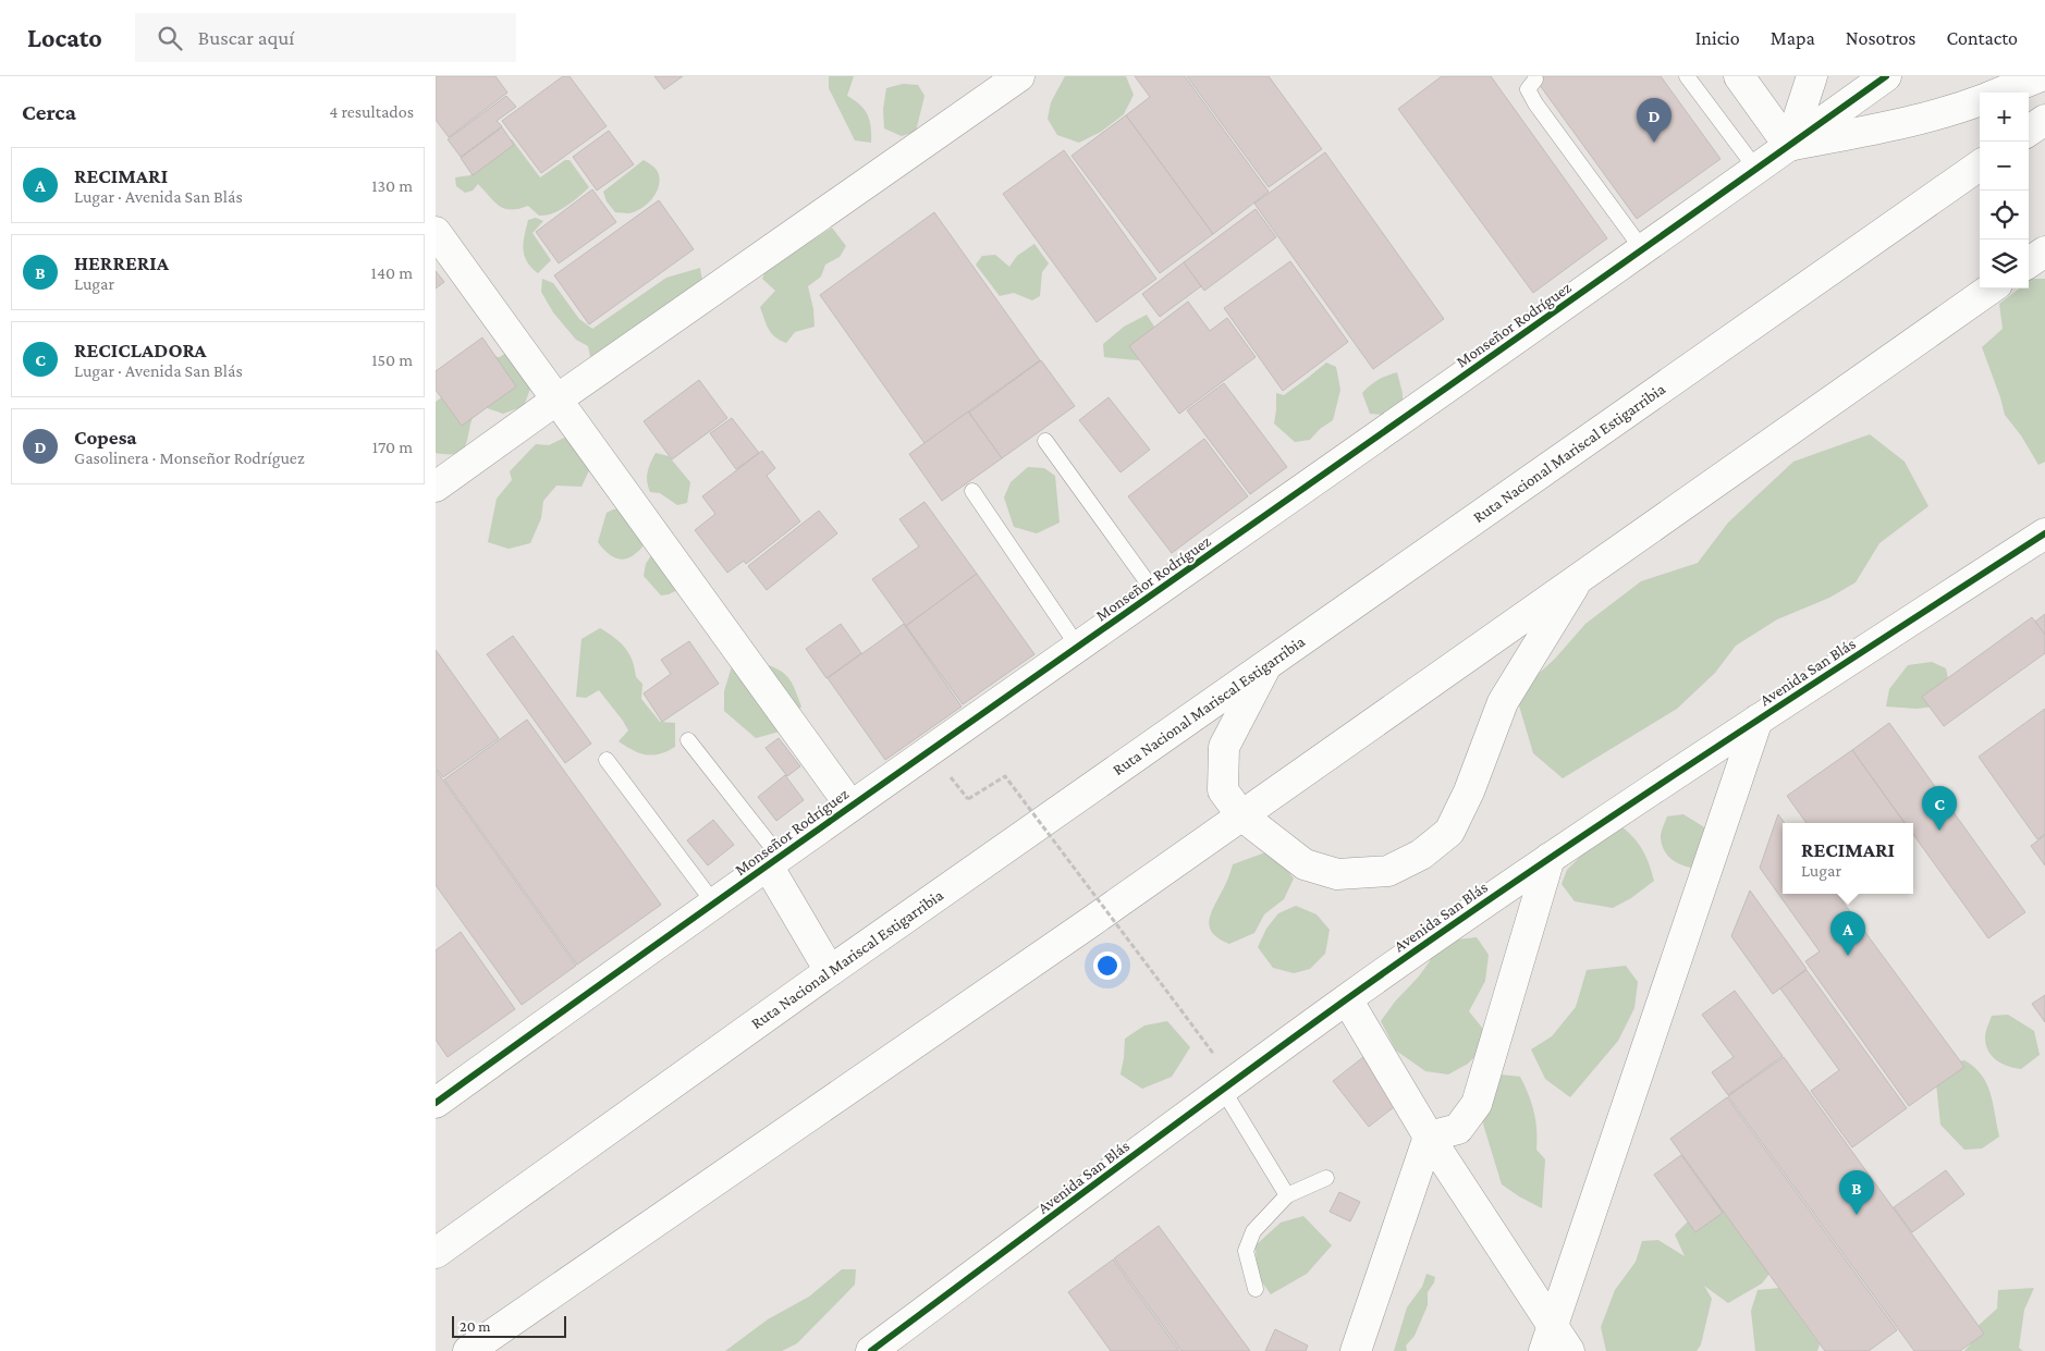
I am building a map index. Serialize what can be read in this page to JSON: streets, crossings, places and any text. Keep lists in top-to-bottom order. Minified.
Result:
{"streets":{"main road":["Monseñor Rodríguez","Ruta Nacional Mariscal Estigarribia","Avenida San Blás"]},"scale_bar":"20 m","page":{"header":"Locato","search":"Buscar aquí","nav":["Inicio","Mapa","Nosotros","Contacto"],"heading":["Cerca","4 resultados"],"map_buttons":["+","−"],"pins":["D","C","A","B"],"list":[{"mark":"A","name":"RECIMARI","note":"Lugar · Avenida San Blás","value":"130 m"},{"mark":"B","name":"HERRERIA","note":"Lugar","value":"140 m"},{"mark":"C","name":"RECICLADORA","note":"Lugar · Avenida San Blás","value":"150 m"},{"mark":"D","name":"Copesa","note":"Gasolinera · Monseñor Rodríguez","value":"170 m"}],"popup":["RECIMARI","Lugar"],"scale":"20 m"}}
